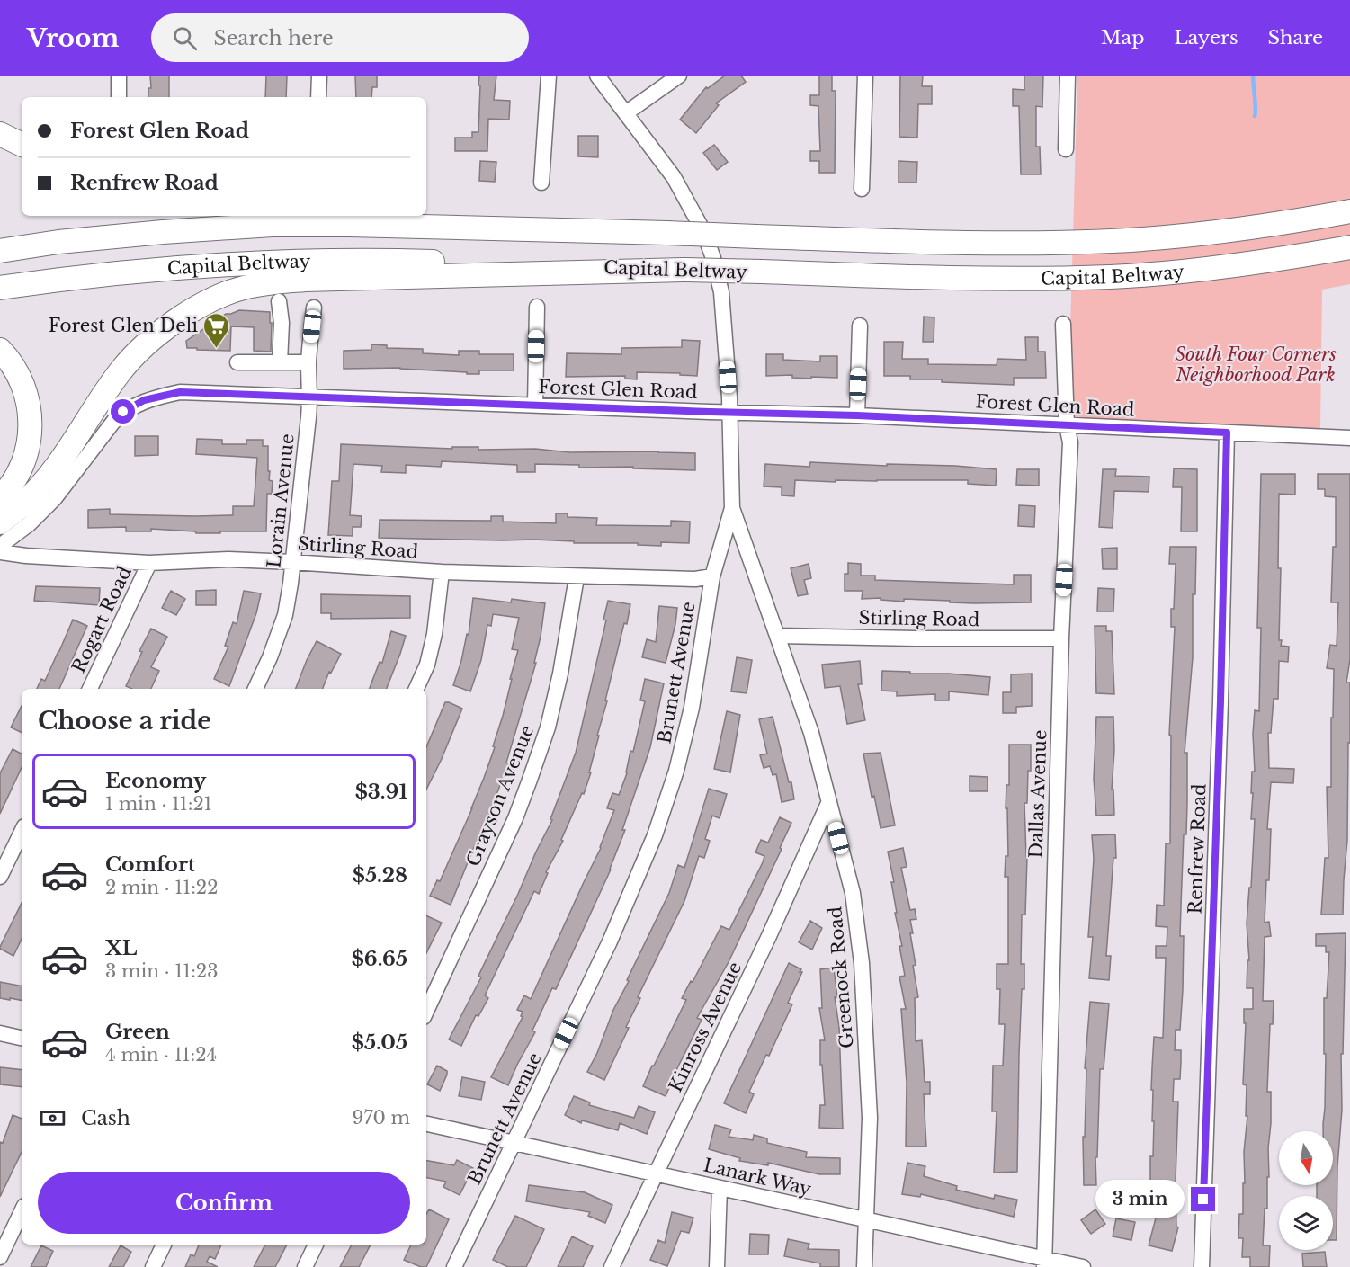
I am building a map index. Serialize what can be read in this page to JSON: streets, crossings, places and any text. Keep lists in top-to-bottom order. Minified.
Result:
{"streets":{"highway":["Capital Beltway"],"street":["Forest Glen Road","Lorain Avenue","Stirling Road","Rogart Road","Brunett Avenue","Dallas Avenue","Grayson Avenue","Renfrew Road","Greenock Road","Kinross Avenue","Lanark Way"]},"crossings":[["Forest Glen Road","Lorain Avenue"],["Forest Glen Road","Brunett Avenue"],["Forest Glen Road","Dallas Avenue"],["Forest Glen Road","Renfrew Road"],["Lorain Avenue","Stirling Road"],["Stirling Road","Rogart Road"],["Stirling Road","Brunett Avenue"],["Stirling Road","Dallas Avenue"],["Stirling Road","Grayson Avenue"],["Stirling Road","Greenock Road"],["Brunett Avenue","Greenock Road"],["Brunett Avenue","Lanark Way"],["Dallas Avenue","Lanark Way"],["Greenock Road","Kinross Avenue"],["Greenock Road","Lanark Way"],["Kinross Avenue","Lanark Way"]],"parks":["South Four Corners Neighborhood Park"],"places":{"supermarket":["Forest Glen Deli"]},"north":"bottom","page":{"header":"Vroom","search":"Search here","nav":["Map","Layers","Share"],"banner":["Forest Glen Road","Renfrew Road"],"heading":"Choose a ride","list":[{"name":"Economy","note":"1 min · 11:21","value":"$3.91"},{"name":"Comfort","note":"2 min · 11:22","value":"$5.28"},{"name":"XL","note":"3 min · 11:23","value":"$6.65"},{"name":"Green","note":"4 min · 11:24","value":"$5.05"}],"pay":["Cash","970 m"],"buttons":"Confirm","bubble":"3 min"}}
